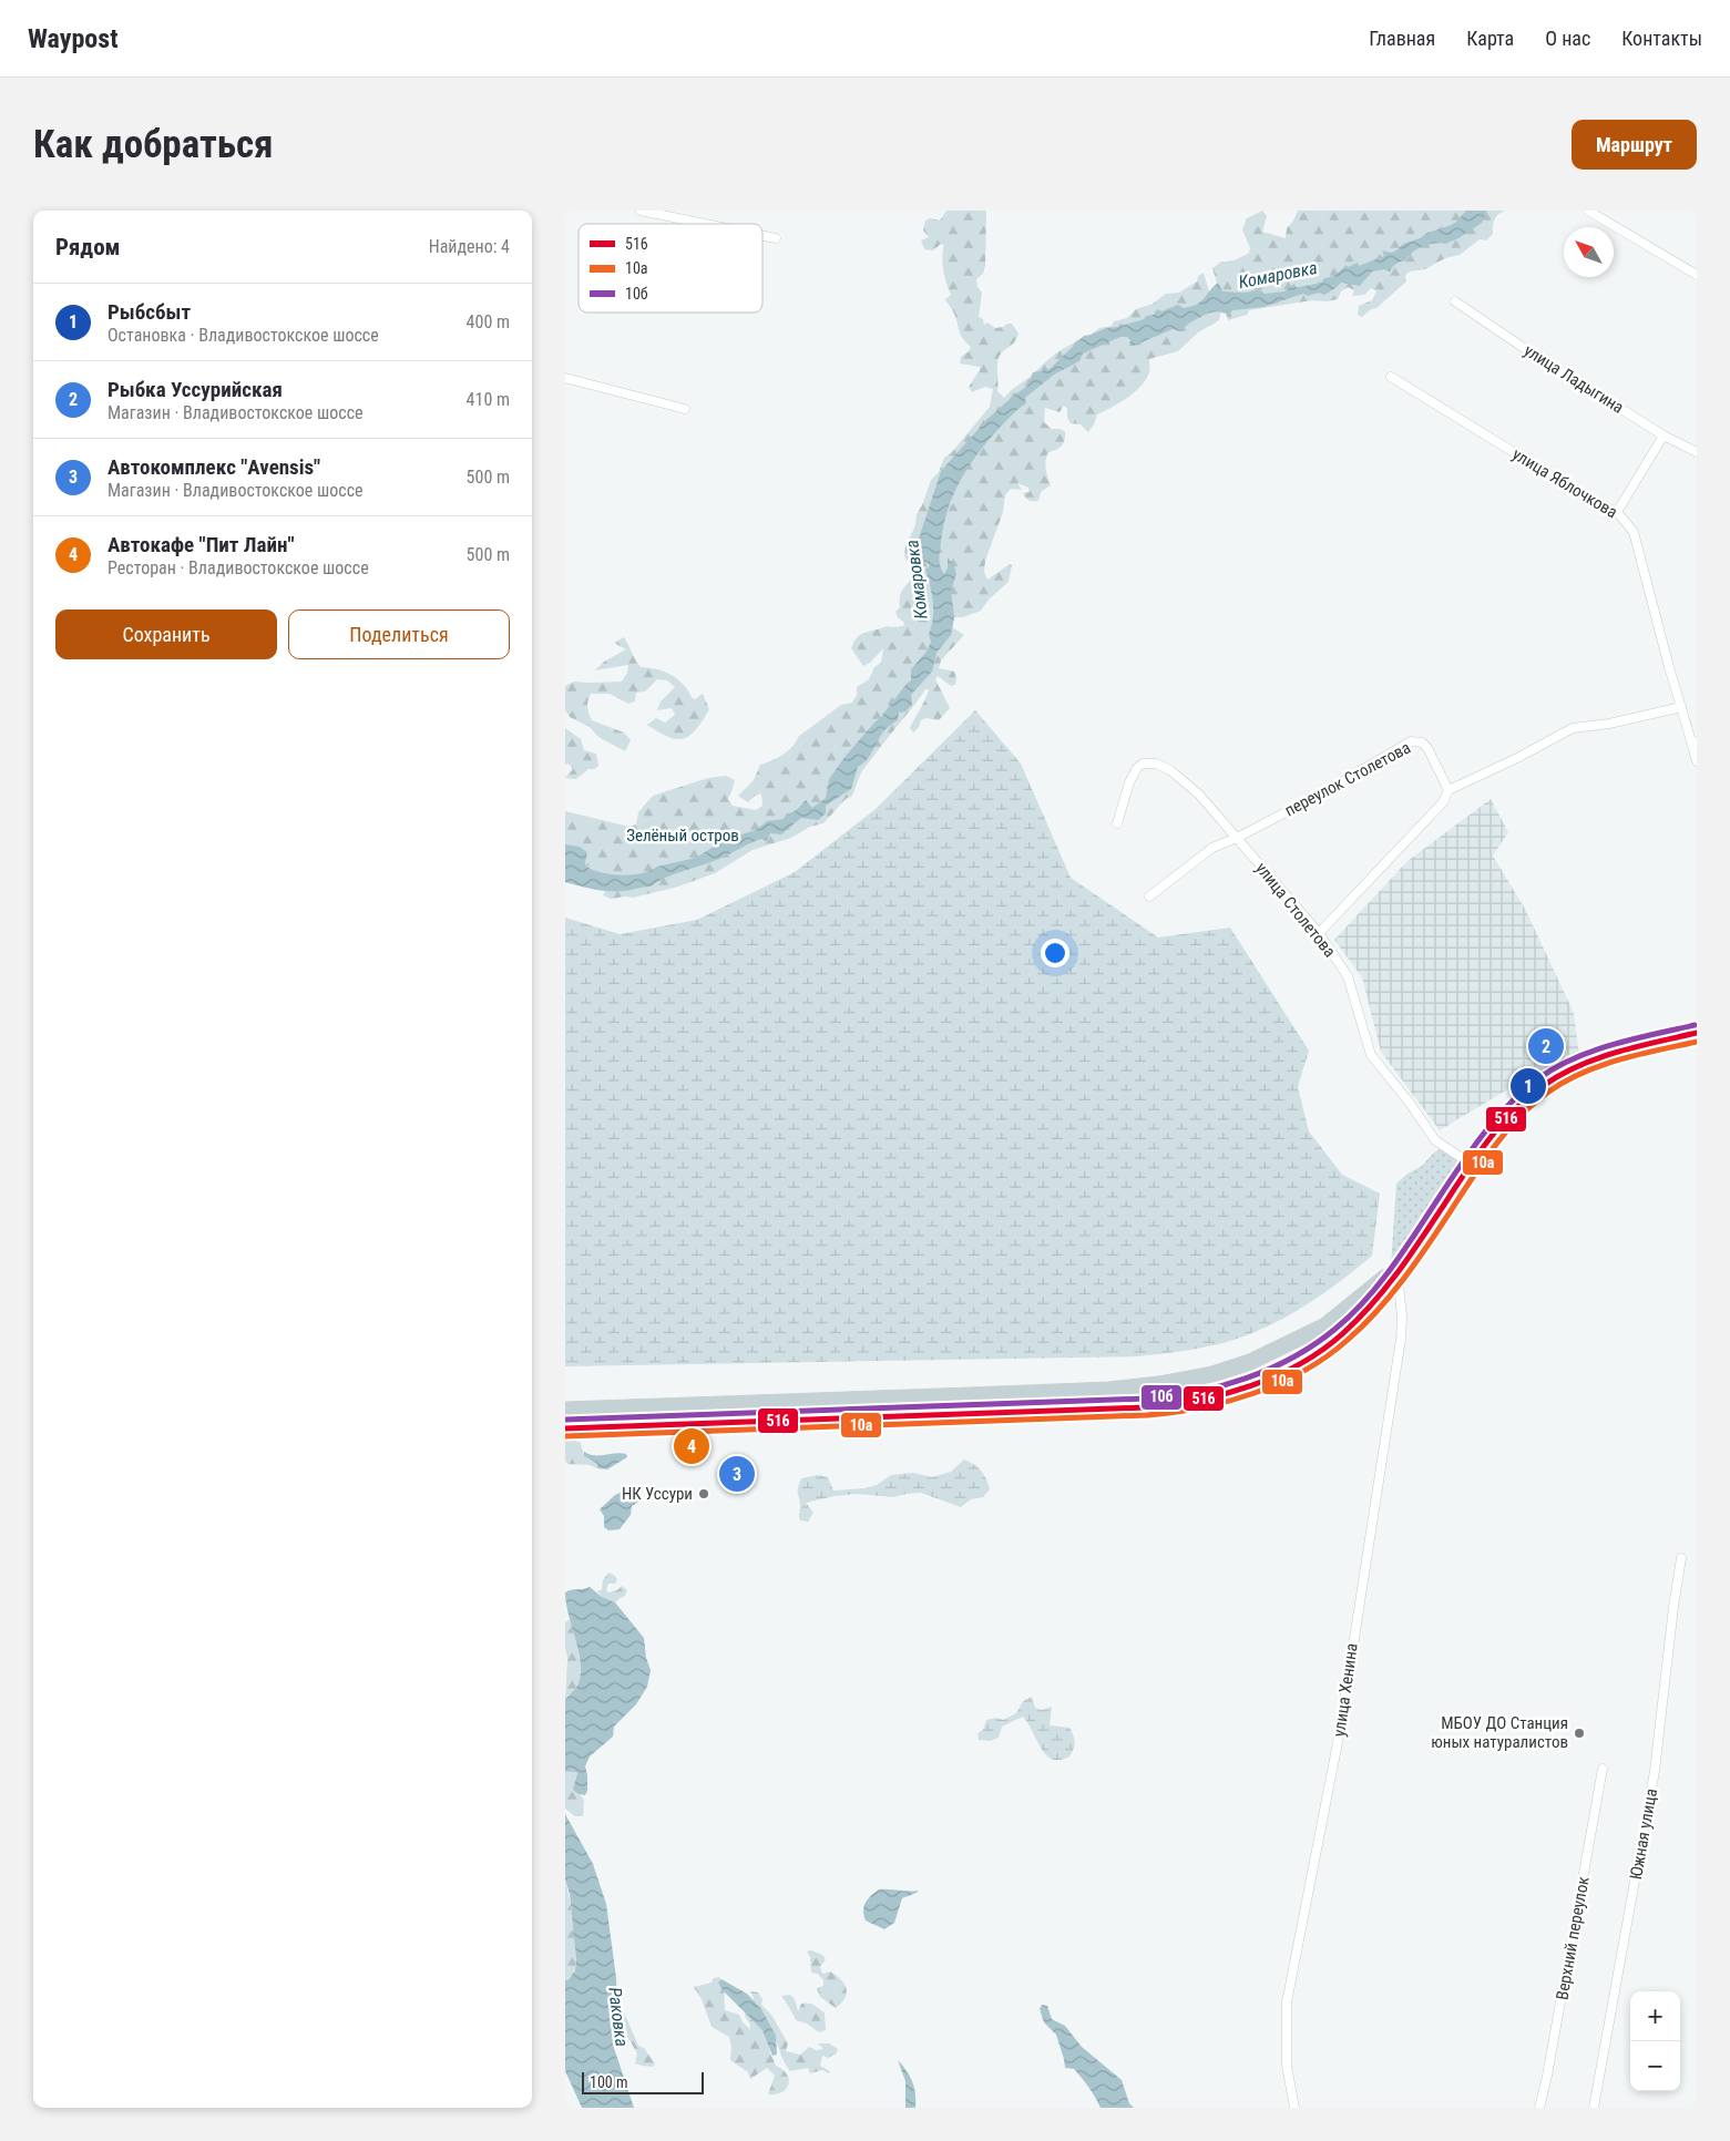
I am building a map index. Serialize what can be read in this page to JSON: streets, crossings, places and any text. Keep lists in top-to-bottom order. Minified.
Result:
{"streets":{"street":["улица Ладыгина","улица Яблочкова","переулок Столетова","улица Столетова","улица Хенина","Южная улица","Верхний переулок"]},"crossings":[["переулок Столетова","улица Столетова"]],"water":["Комаровка","Раковка"],"parks":["Зелёный остров"],"places":["НК Уссури","МБОУ ДО Станция юных натуралистов"],"lines":["transit line 10б","transit line 516","transit line 10а"],"legend":["516","10а","10б"],"scale_bar":"100 m","north":"top left","page":{"header":"Waypost","nav":["Главная","Карта","О нас","Контакты"],"buttons":["Маршрут",["Сохранить","Поделиться"]],"title":"Как добраться","heading":["Рядом","Найдено: 4"],"list":[{"mark":"1","name":"Рыбсбыт","note":"Остановка · Владивостокское шоссе","value":"400 m"},{"mark":"2","name":"Рыбка Уссурийская","note":"Магазин · Владивостокское шоссе","value":"410 m"},{"mark":"3","name":"Автокомплекс \"Avensis\"","note":"Магазин · Владивостокское шоссе","value":"500 m"},{"mark":"4","name":"Автокафе \"Пит Лайн\"","note":"Ресторан · Владивостокское шоссе","value":"500 m"}],"pins":["2","1","4","3"],"map_buttons":["+","−"],"scale":"100 m"}}
